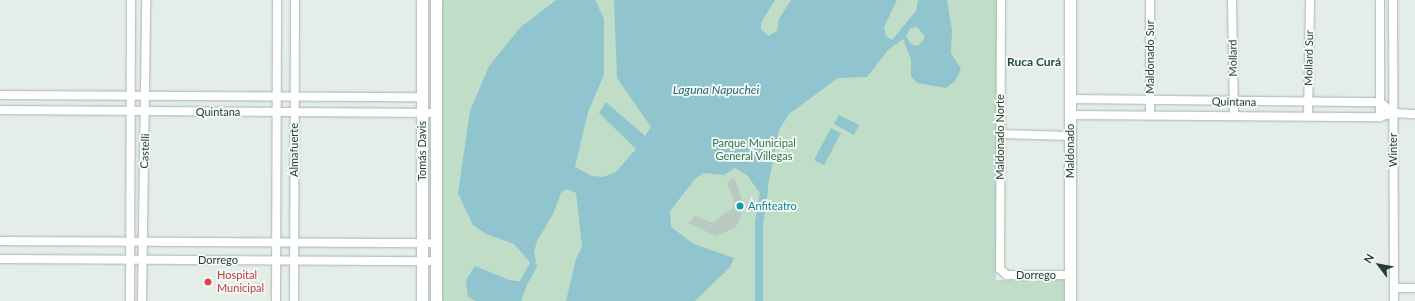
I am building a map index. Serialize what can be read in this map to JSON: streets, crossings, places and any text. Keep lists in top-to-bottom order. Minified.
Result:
{"streets":{"street":["Maldonado Sur","Mollard","Mollard Sur","Quintana","Maldonado Norte","Almafuerte","Winter","Castelli","Tomás Davis","Maldonado","Dorrego"]},"crossings":[["Maldonado Sur","Quintana"],["Mollard","Quintana"],["Mollard Sur","Quintana"],["Quintana","Almafuerte"],["Quintana","Winter"],["Quintana","Castelli"],["Quintana","Tomás Davis"],["Quintana","Maldonado"],["Maldonado Norte","Dorrego"],["Almafuerte","Dorrego"],["Castelli","Dorrego"],["Tomás Davis","Dorrego"],["Maldonado","Dorrego"]],"districts":["Ruca Curá"],"water":["Laguna Napuchei"],"parks":["Parque Municipal General Villegas"],"places":["Anfiteatro","Hospital Municipal"],"north":"top left"}
